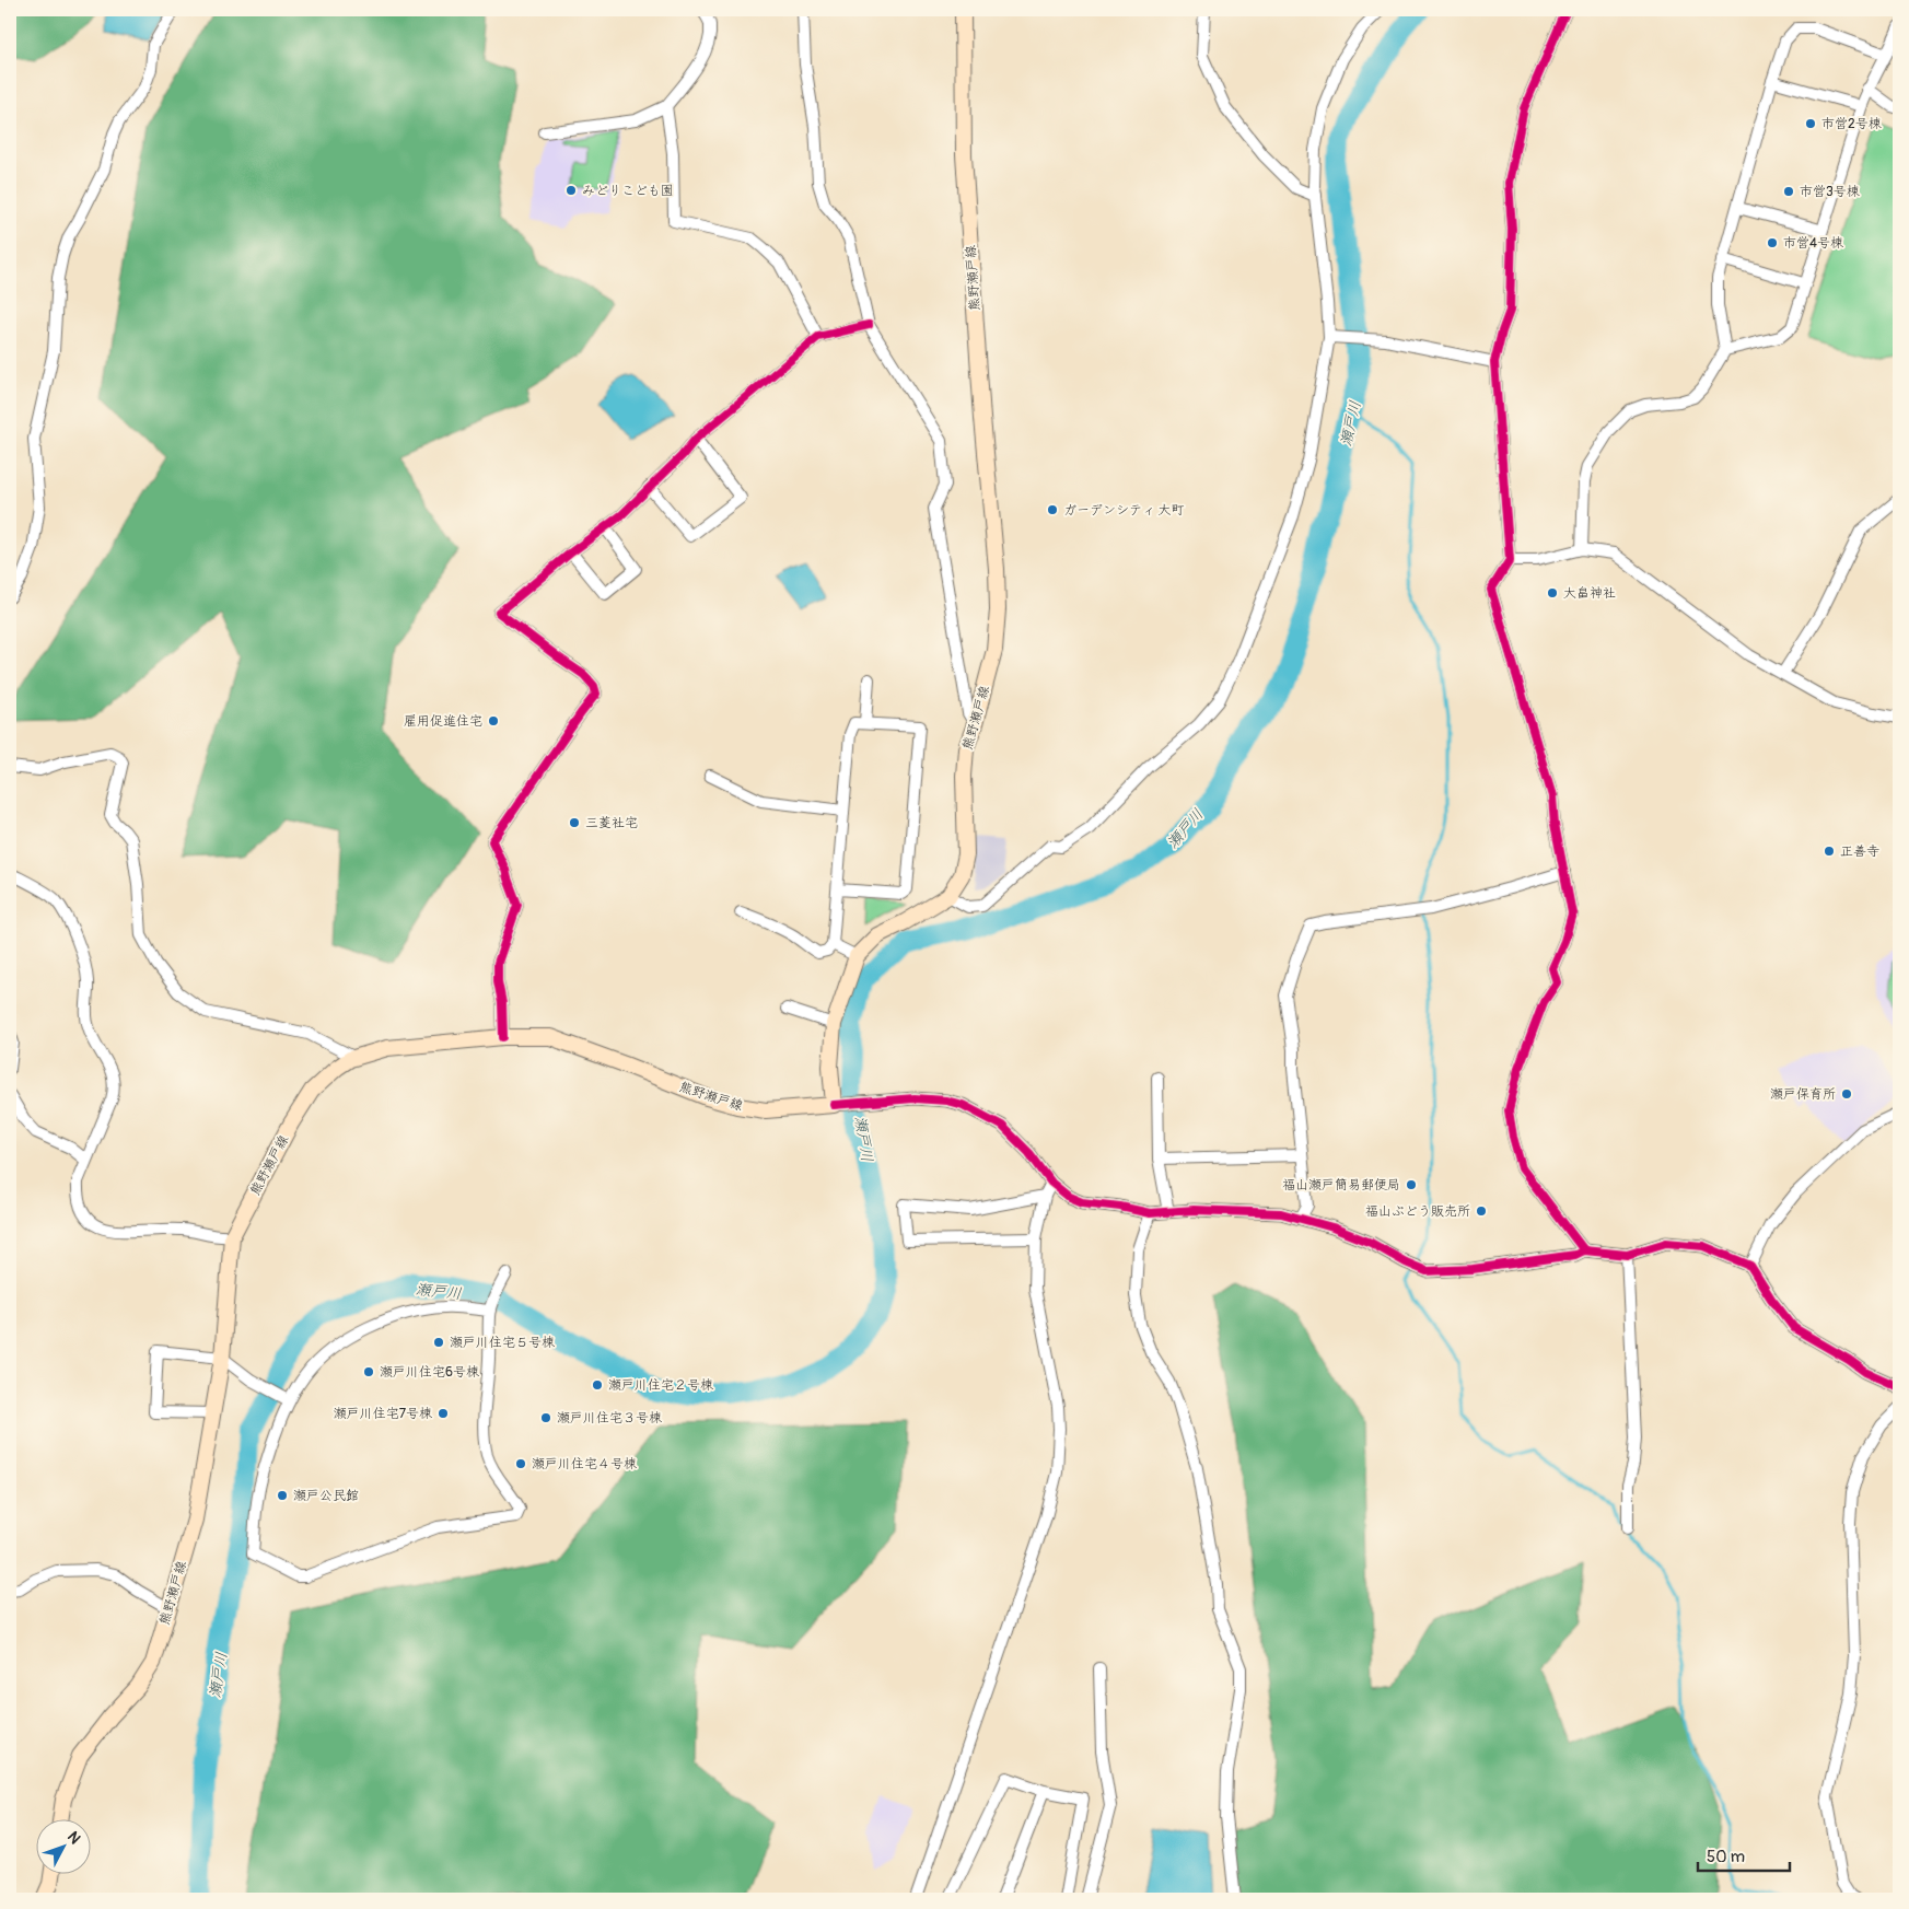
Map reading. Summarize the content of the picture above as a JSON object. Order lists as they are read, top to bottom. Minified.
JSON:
{"streets":{"main road":["熊野瀬戸線"]},"water":["瀬戸川"],"places":["市営2号棟","みどりこども園","市営3号棟","市営4号棟","ガーデンシティ 大町","大畠神社","雇用促進住宅","三菱社宅","正善寺","瀬戸保育所","福山瀬戸簡易郵便局","福山ぶどう販売所","瀬戸川住宅５号棟","瀬戸川住宅6号棟","瀬戸川住宅２号棟","瀬戸川住宅7号棟","瀬戸川住宅３号棟","瀬戸川住宅４号棟","瀬戸公民館"],"scale_bar":"50 m","north":"top right"}
